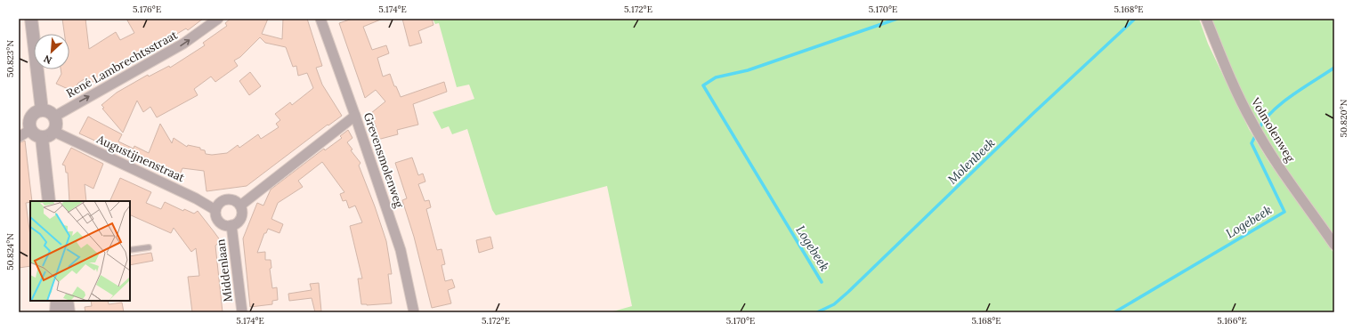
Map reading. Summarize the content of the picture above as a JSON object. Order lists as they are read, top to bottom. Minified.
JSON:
{"streets":{"street":["René Lambrechtsstraat","Volmolenweg","Augustijnenstraat","Grevensmolenweg","Middenlaan"]},"crossings":[["René Lambrechtsstraat","Augustijnenstraat"],["Augustijnenstraat","Middenlaan"]],"one_way":["René Lambrechtsstraat"],"water":["Molenbeek","Logebeek"],"north":"bottom left","coordinates":["5.176°E","5.174°E","5.172°E","5.170°E","5.168°E","50.823°N","50.820°N","50.824°N","5.166°E"]}
